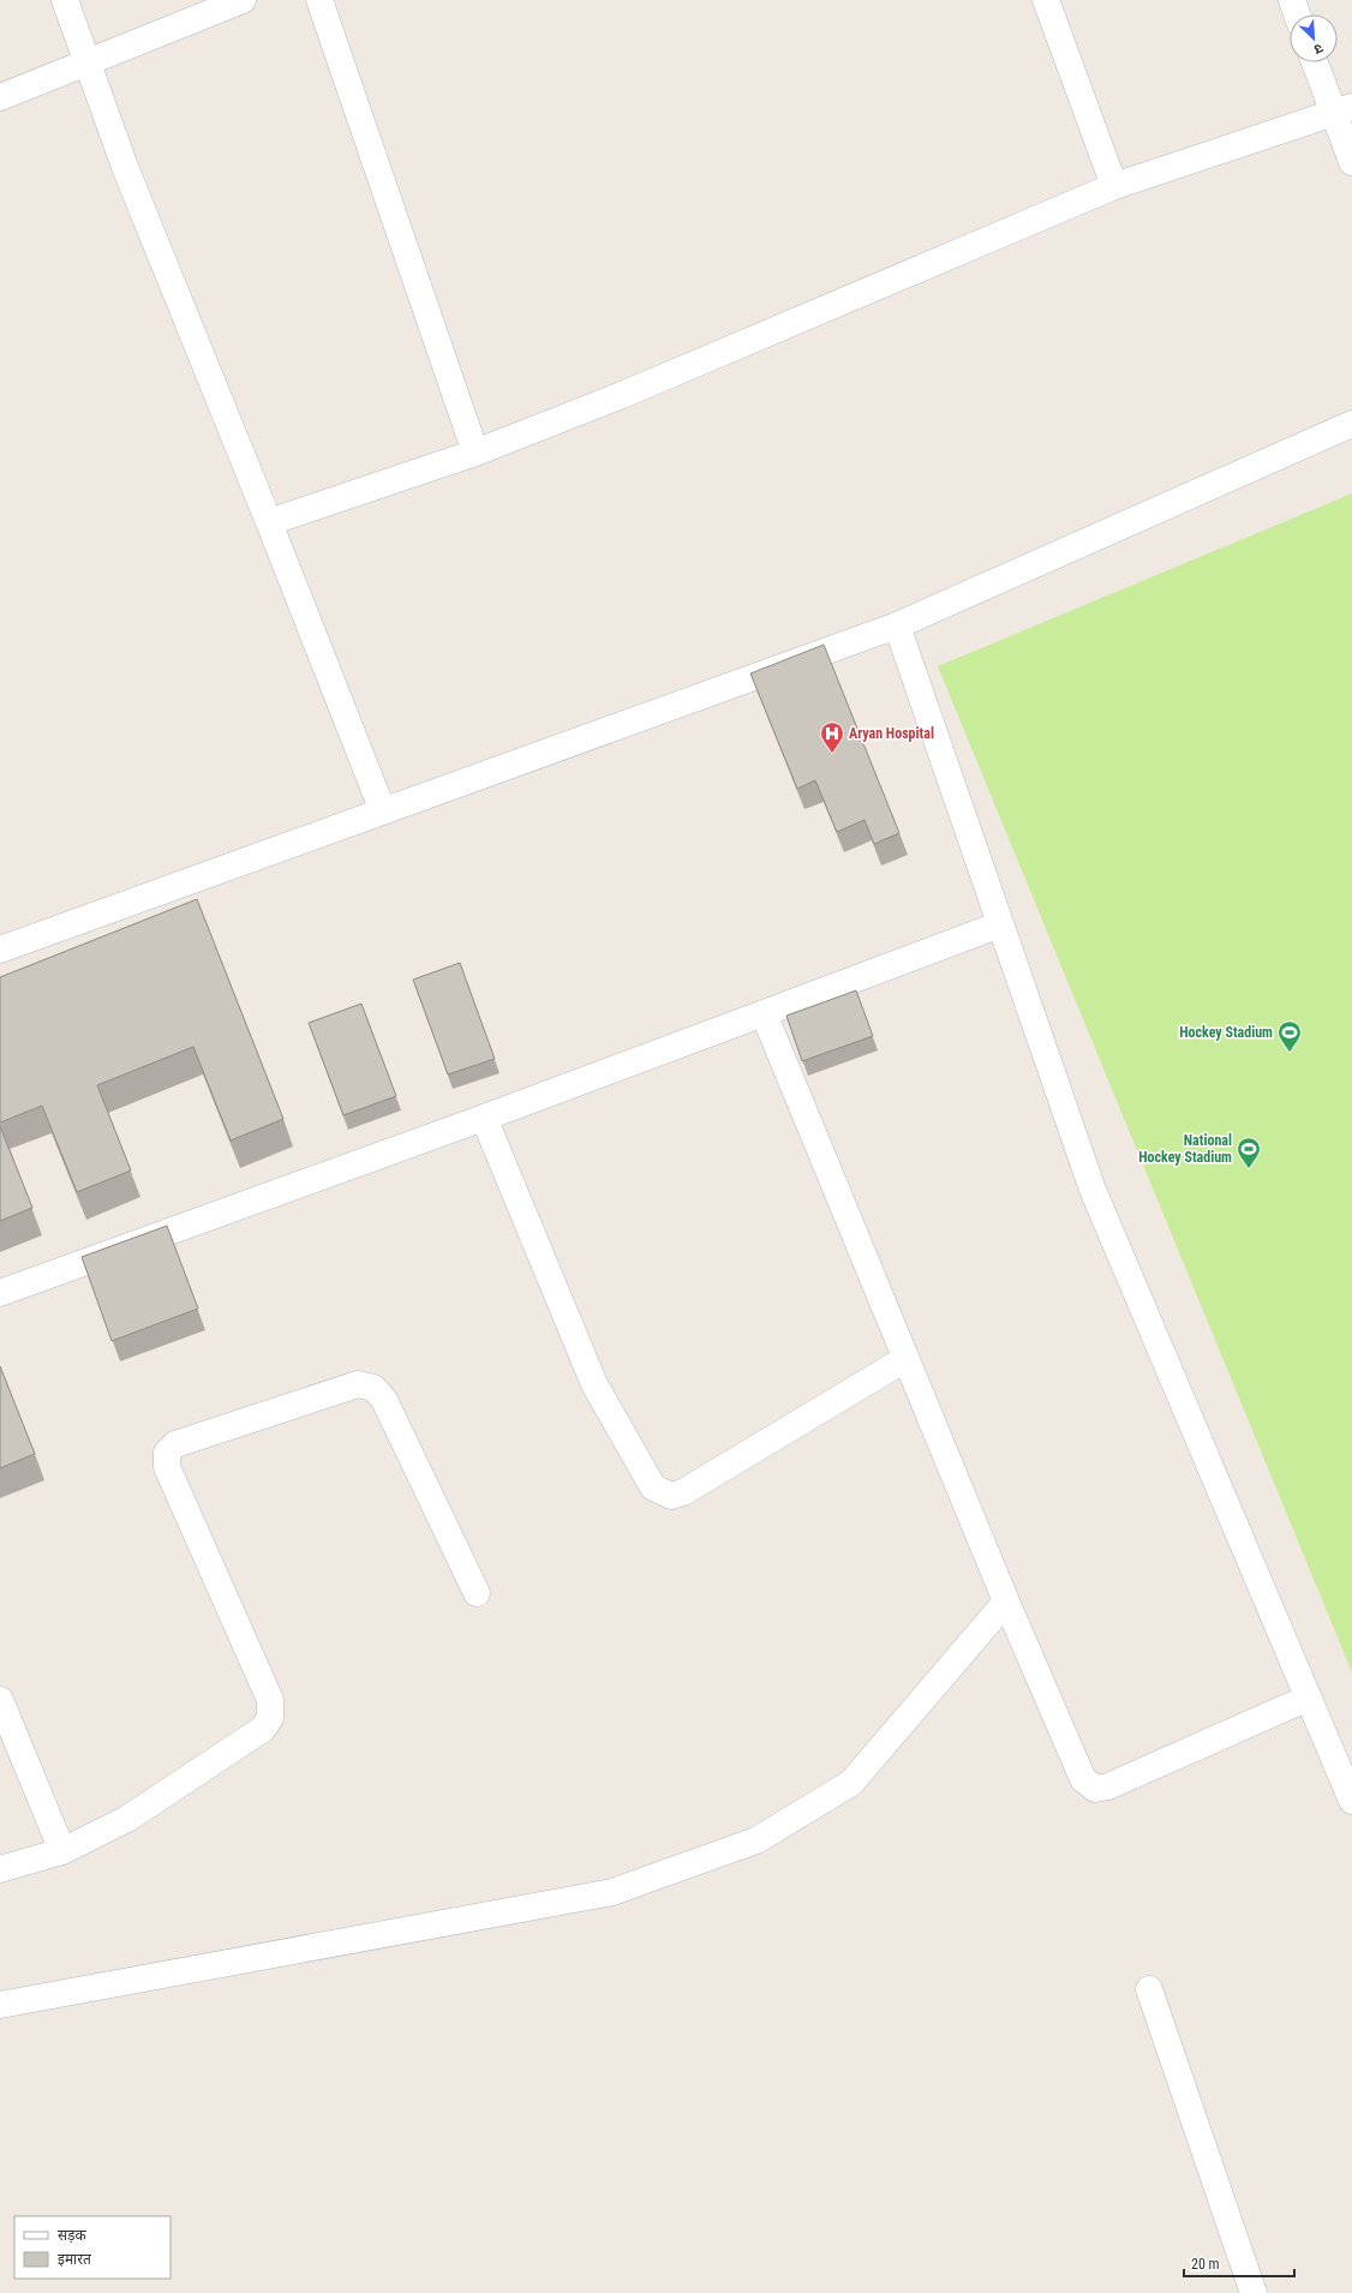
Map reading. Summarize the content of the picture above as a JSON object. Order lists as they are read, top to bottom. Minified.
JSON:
{"places":{"hospital":["Aryan Hospital"],"sports":["Hockey Stadium","National Hockey Stadium"]},"legend":["सड़क","इमारत"],"scale_bar":"20 m","north":"bottom right"}
